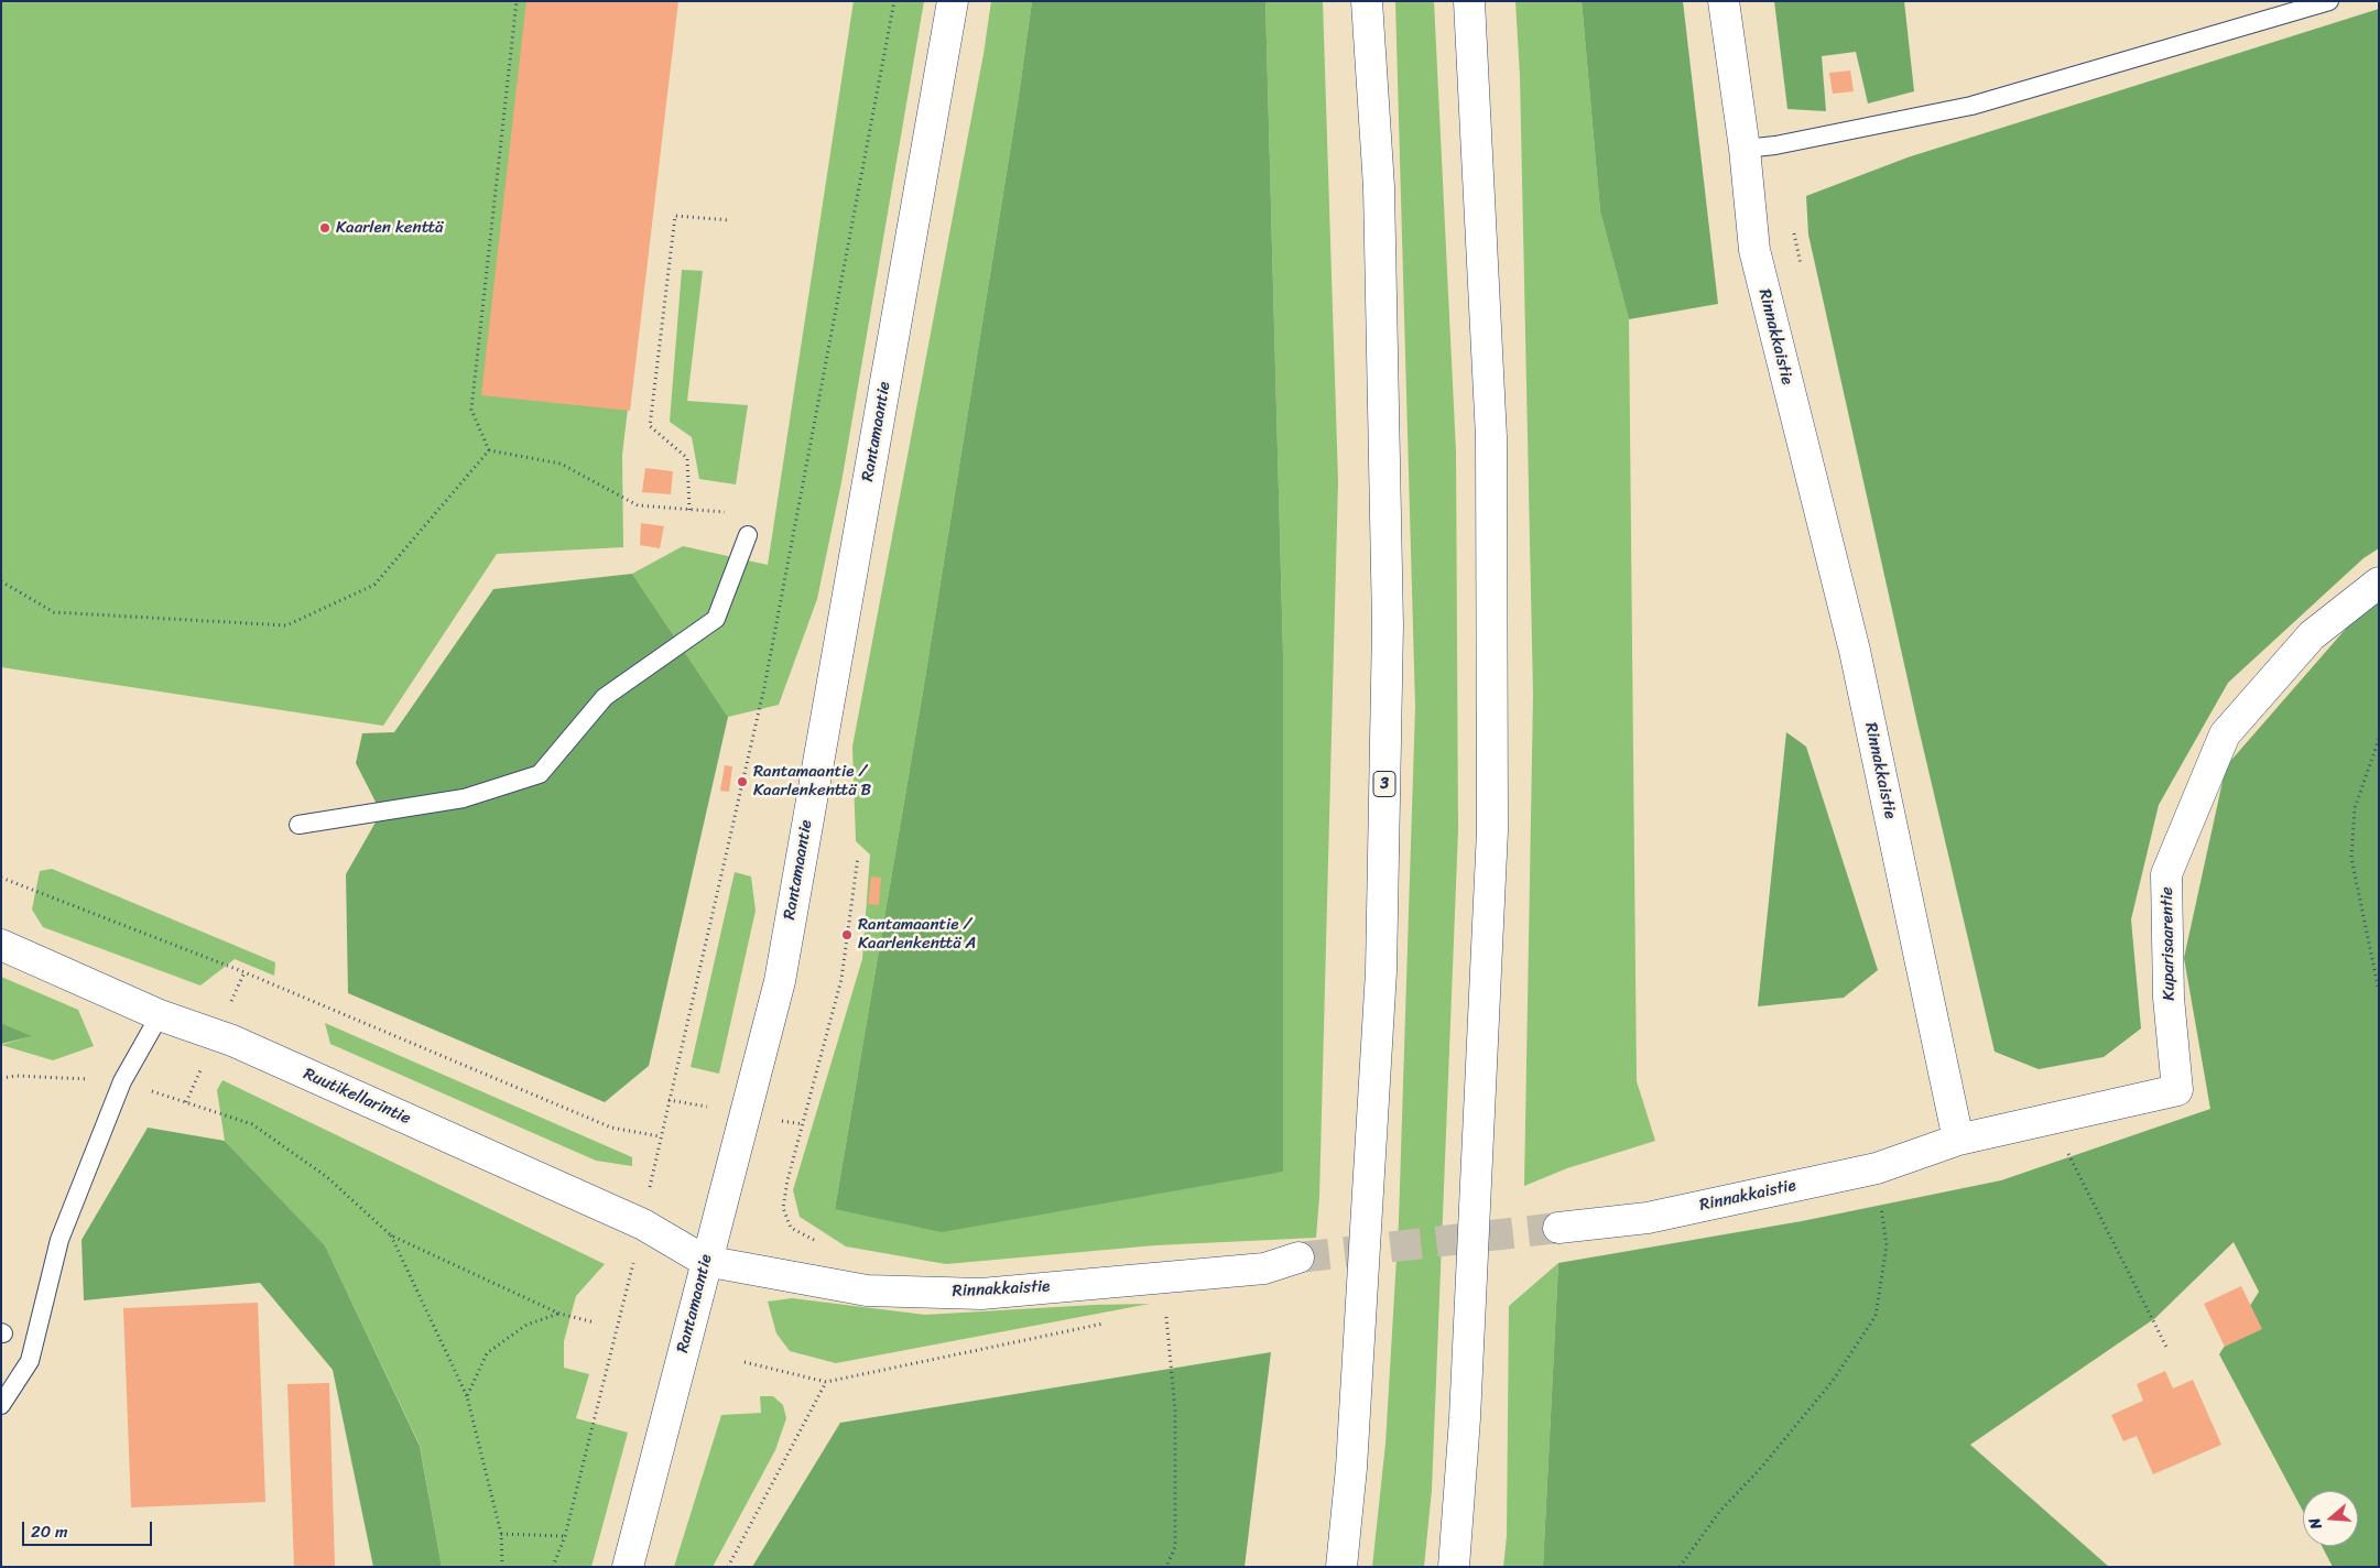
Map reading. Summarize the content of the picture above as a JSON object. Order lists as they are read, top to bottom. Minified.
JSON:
{"streets":{"main road":["Rinnakkaistie","Rantamaantie","3","Kuparisaarentie","Ruutikellarintie"]},"crossings":[["Rinnakkaistie","Rantamaantie"],["Rinnakkaistie","Kuparisaarentie"],["Rinnakkaistie","Ruutikellarintie"],["Rantamaantie","Ruutikellarintie"]],"places":["Kaarlen kenttä","Rantamaantie / Kaarlenkenttä B","Rantamaantie / Kaarlenkenttä A"],"scale_bar":"20 m","north":"left"}
